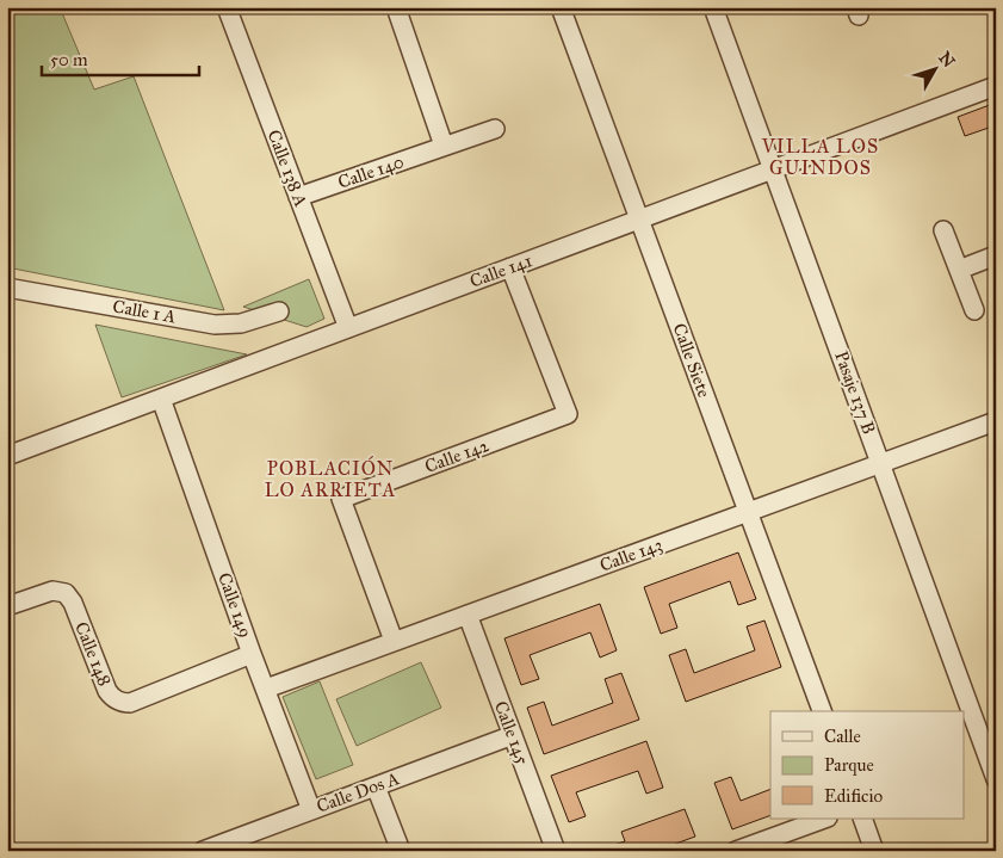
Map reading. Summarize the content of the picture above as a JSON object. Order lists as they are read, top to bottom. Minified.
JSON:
{"streets":{"street":["Calle 138 A","Calle 140","Calle 141","Calle 1 A","Calle Siete","Pasaje 137 B","Calle 142","Calle 143","Calle 149","Calle 148","Calle 145","Calle Dos A"]},"crossings":[["Calle 138 A","Calle 140"],["Calle 138 A","Calle 141"],["Calle 141","Calle Siete"],["Calle 141","Pasaje 137 B"],["Calle 141","Calle 142"],["Calle 141","Calle 149"],["Calle Siete","Calle 143"],["Pasaje 137 B","Calle 143"],["Calle 142","Calle 143"],["Calle 143","Calle 149"],["Calle 143","Calle 145"],["Calle 149","Calle 148"],["Calle 149","Calle Dos A"],["Calle 145","Calle Dos A"]],"districts":["VILLA LOS GUINDOS","POBLACIÓN LO ARRIETA"],"legend":["Calle","Parque","Edificio"],"scale_bar":"50 m","north":"top right"}
